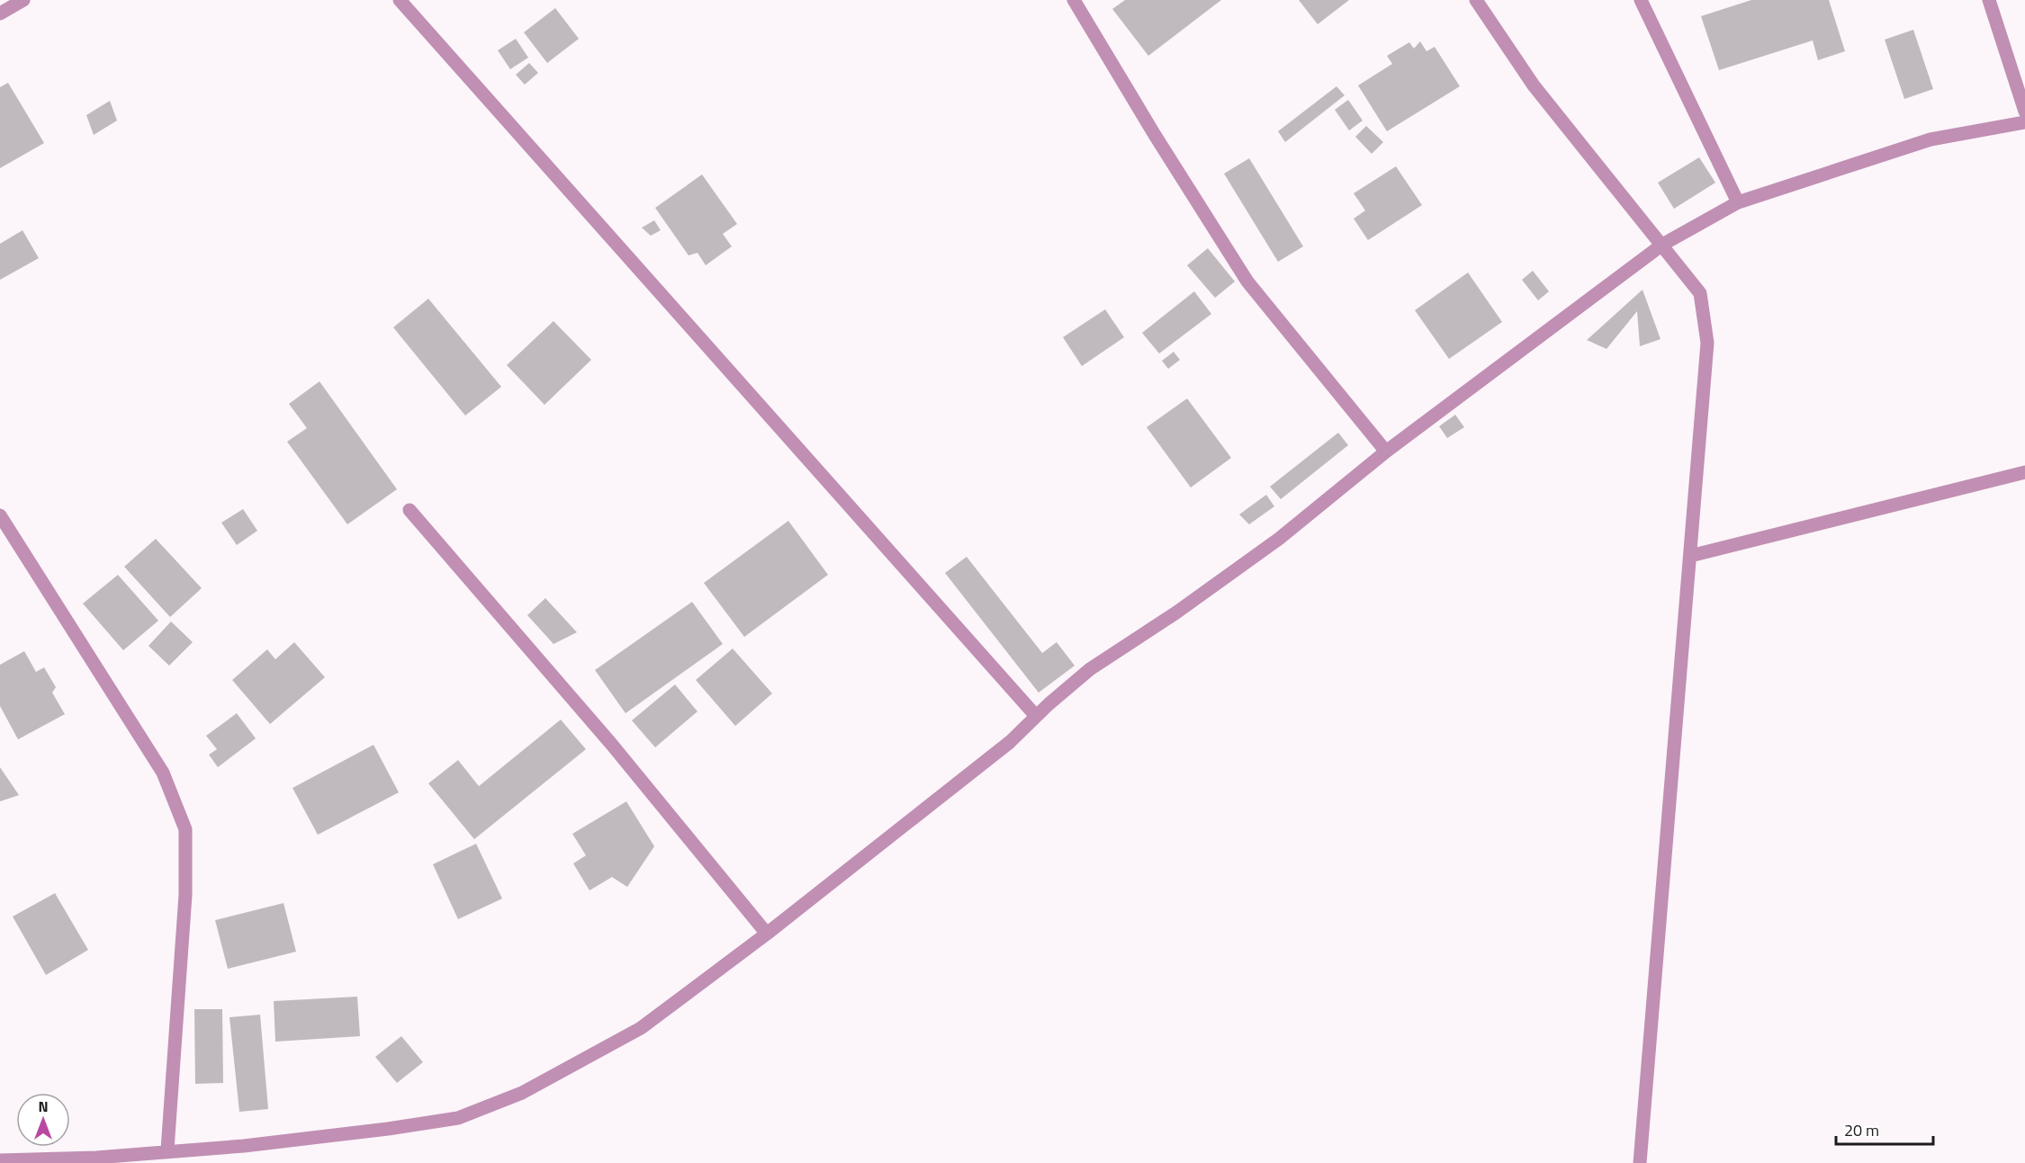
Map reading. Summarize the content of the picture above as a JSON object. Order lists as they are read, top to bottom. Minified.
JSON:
{"scale_bar":"20 m","north":"top"}
